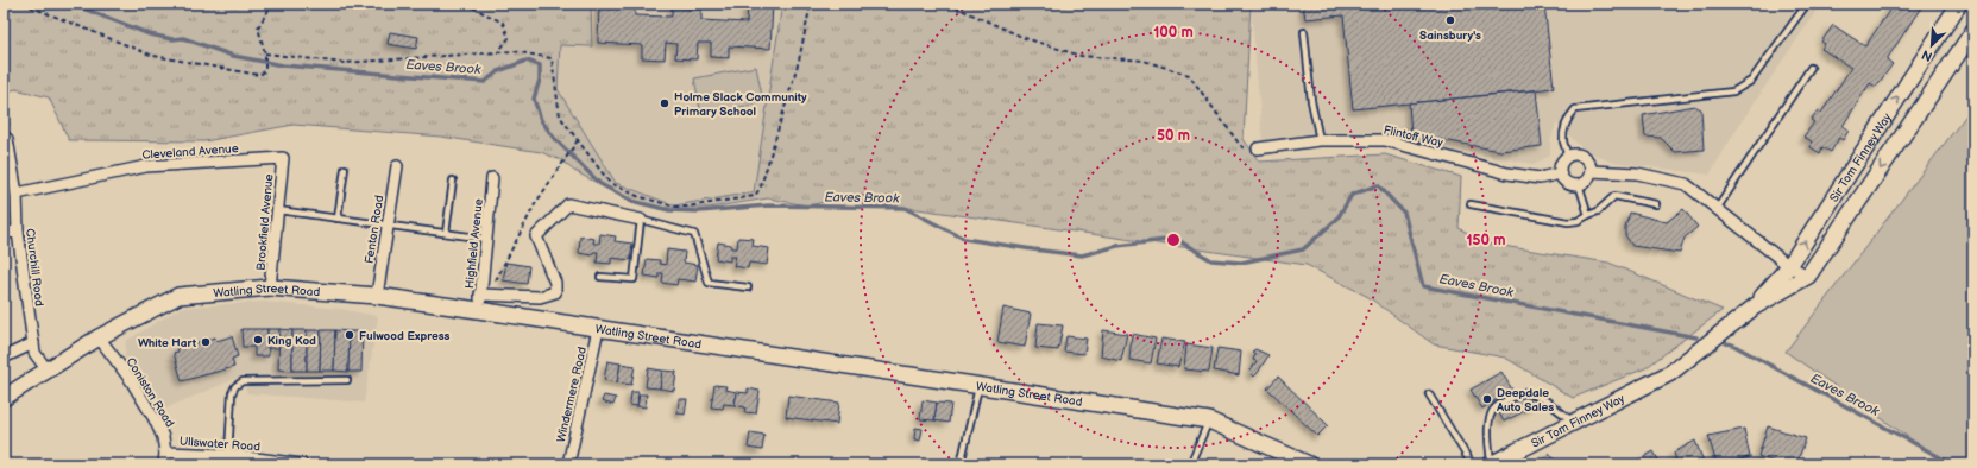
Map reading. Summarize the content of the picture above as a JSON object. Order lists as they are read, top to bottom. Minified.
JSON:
{"streets":{"main road":["Sir Tom Finney Way","Watling Street Road"],"street":["Flintoff Way","Cleveland Avenue","Brookfield Avenue","Fenton Road","Highfield Avenue","Churchill Road","Coniston Road","Windermere Road","Ullswater Road"]},"crossings":[["Cleveland Avenue","Brookfield Avenue"],["Cleveland Avenue","Churchill Road"],["Brookfield Avenue","Watling Street Road"],["Fenton Road","Watling Street Road"],["Highfield Avenue","Watling Street Road"],["Churchill Road","Watling Street Road"],["Watling Street Road","Coniston Road"],["Watling Street Road","Windermere Road"],["Coniston Road","Ullswater Road"]],"water":["Eaves Brook"],"places":["Sainsbury's","Holme Slack Community Primary School","Fulwood Express","King Kod","White Hart","Deepdale Auto Sales"],"north":"bottom left","rings":["100 m","50 m","150 m"]}
